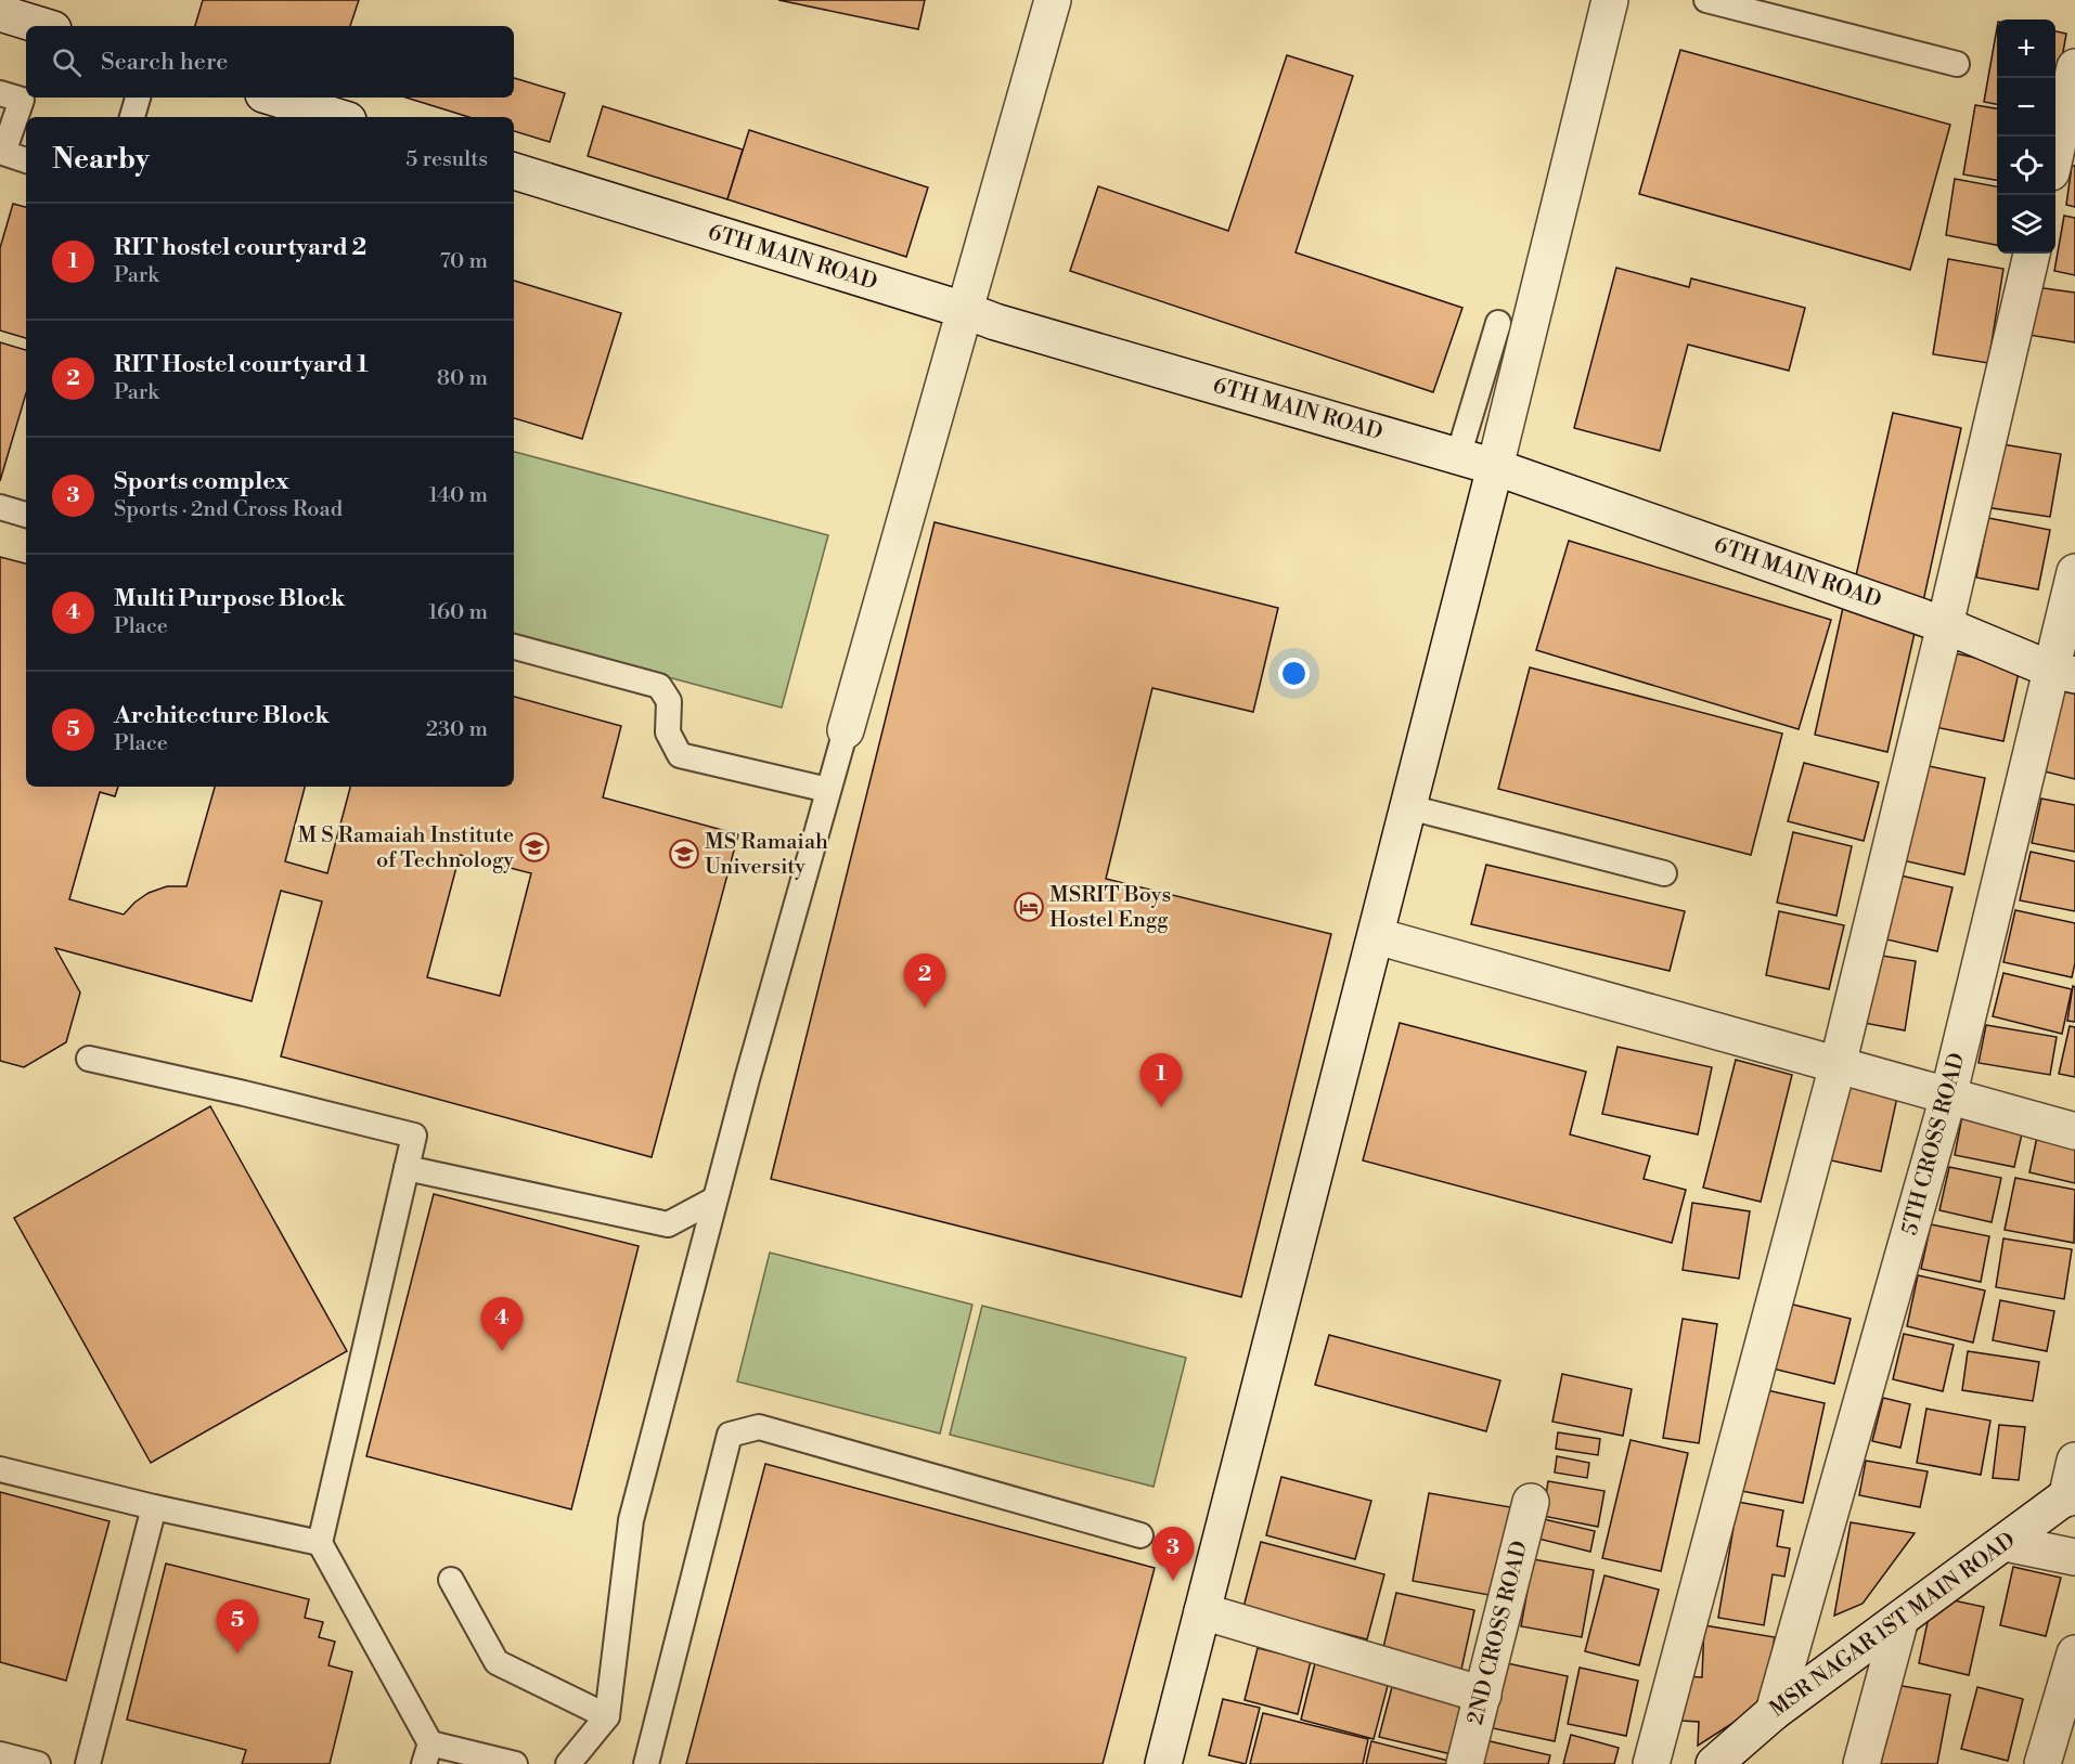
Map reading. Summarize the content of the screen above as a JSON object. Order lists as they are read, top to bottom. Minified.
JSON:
{"streets":{"street":["6TH MAIN ROAD","5TH CROSS ROAD","MSR NAGAR 1ST MAIN ROAD","2ND CROSS ROAD"]},"crossings":[["6TH MAIN ROAD","5TH CROSS ROAD"],["5TH CROSS ROAD","MSR NAGAR 1ST MAIN ROAD"]],"places":{"school or university":["M S Ramaiah Institute of Technology","MS Ramaiah University"],"hotel":["MSRIT Boys Hostel Engg"]},"page":{"map_buttons":["+","−"],"search":"Search here","heading":["Nearby","5 results"],"list":[{"mark":"1","name":"RIT hostel courtyard 2","note":"Park","value":"70 m"},{"mark":"2","name":"RIT Hostel courtyard 1","note":"Park","value":"80 m"},{"mark":"3","name":"Sports complex","note":"Sports · 2nd Cross Road","value":"140 m"},{"mark":"4","name":"Multi Purpose Block","note":"Place","value":"160 m"},{"mark":"5","name":"Architecture Block","note":"Place","value":"230 m"}],"pins":["2","1","4","3","5"]}}
